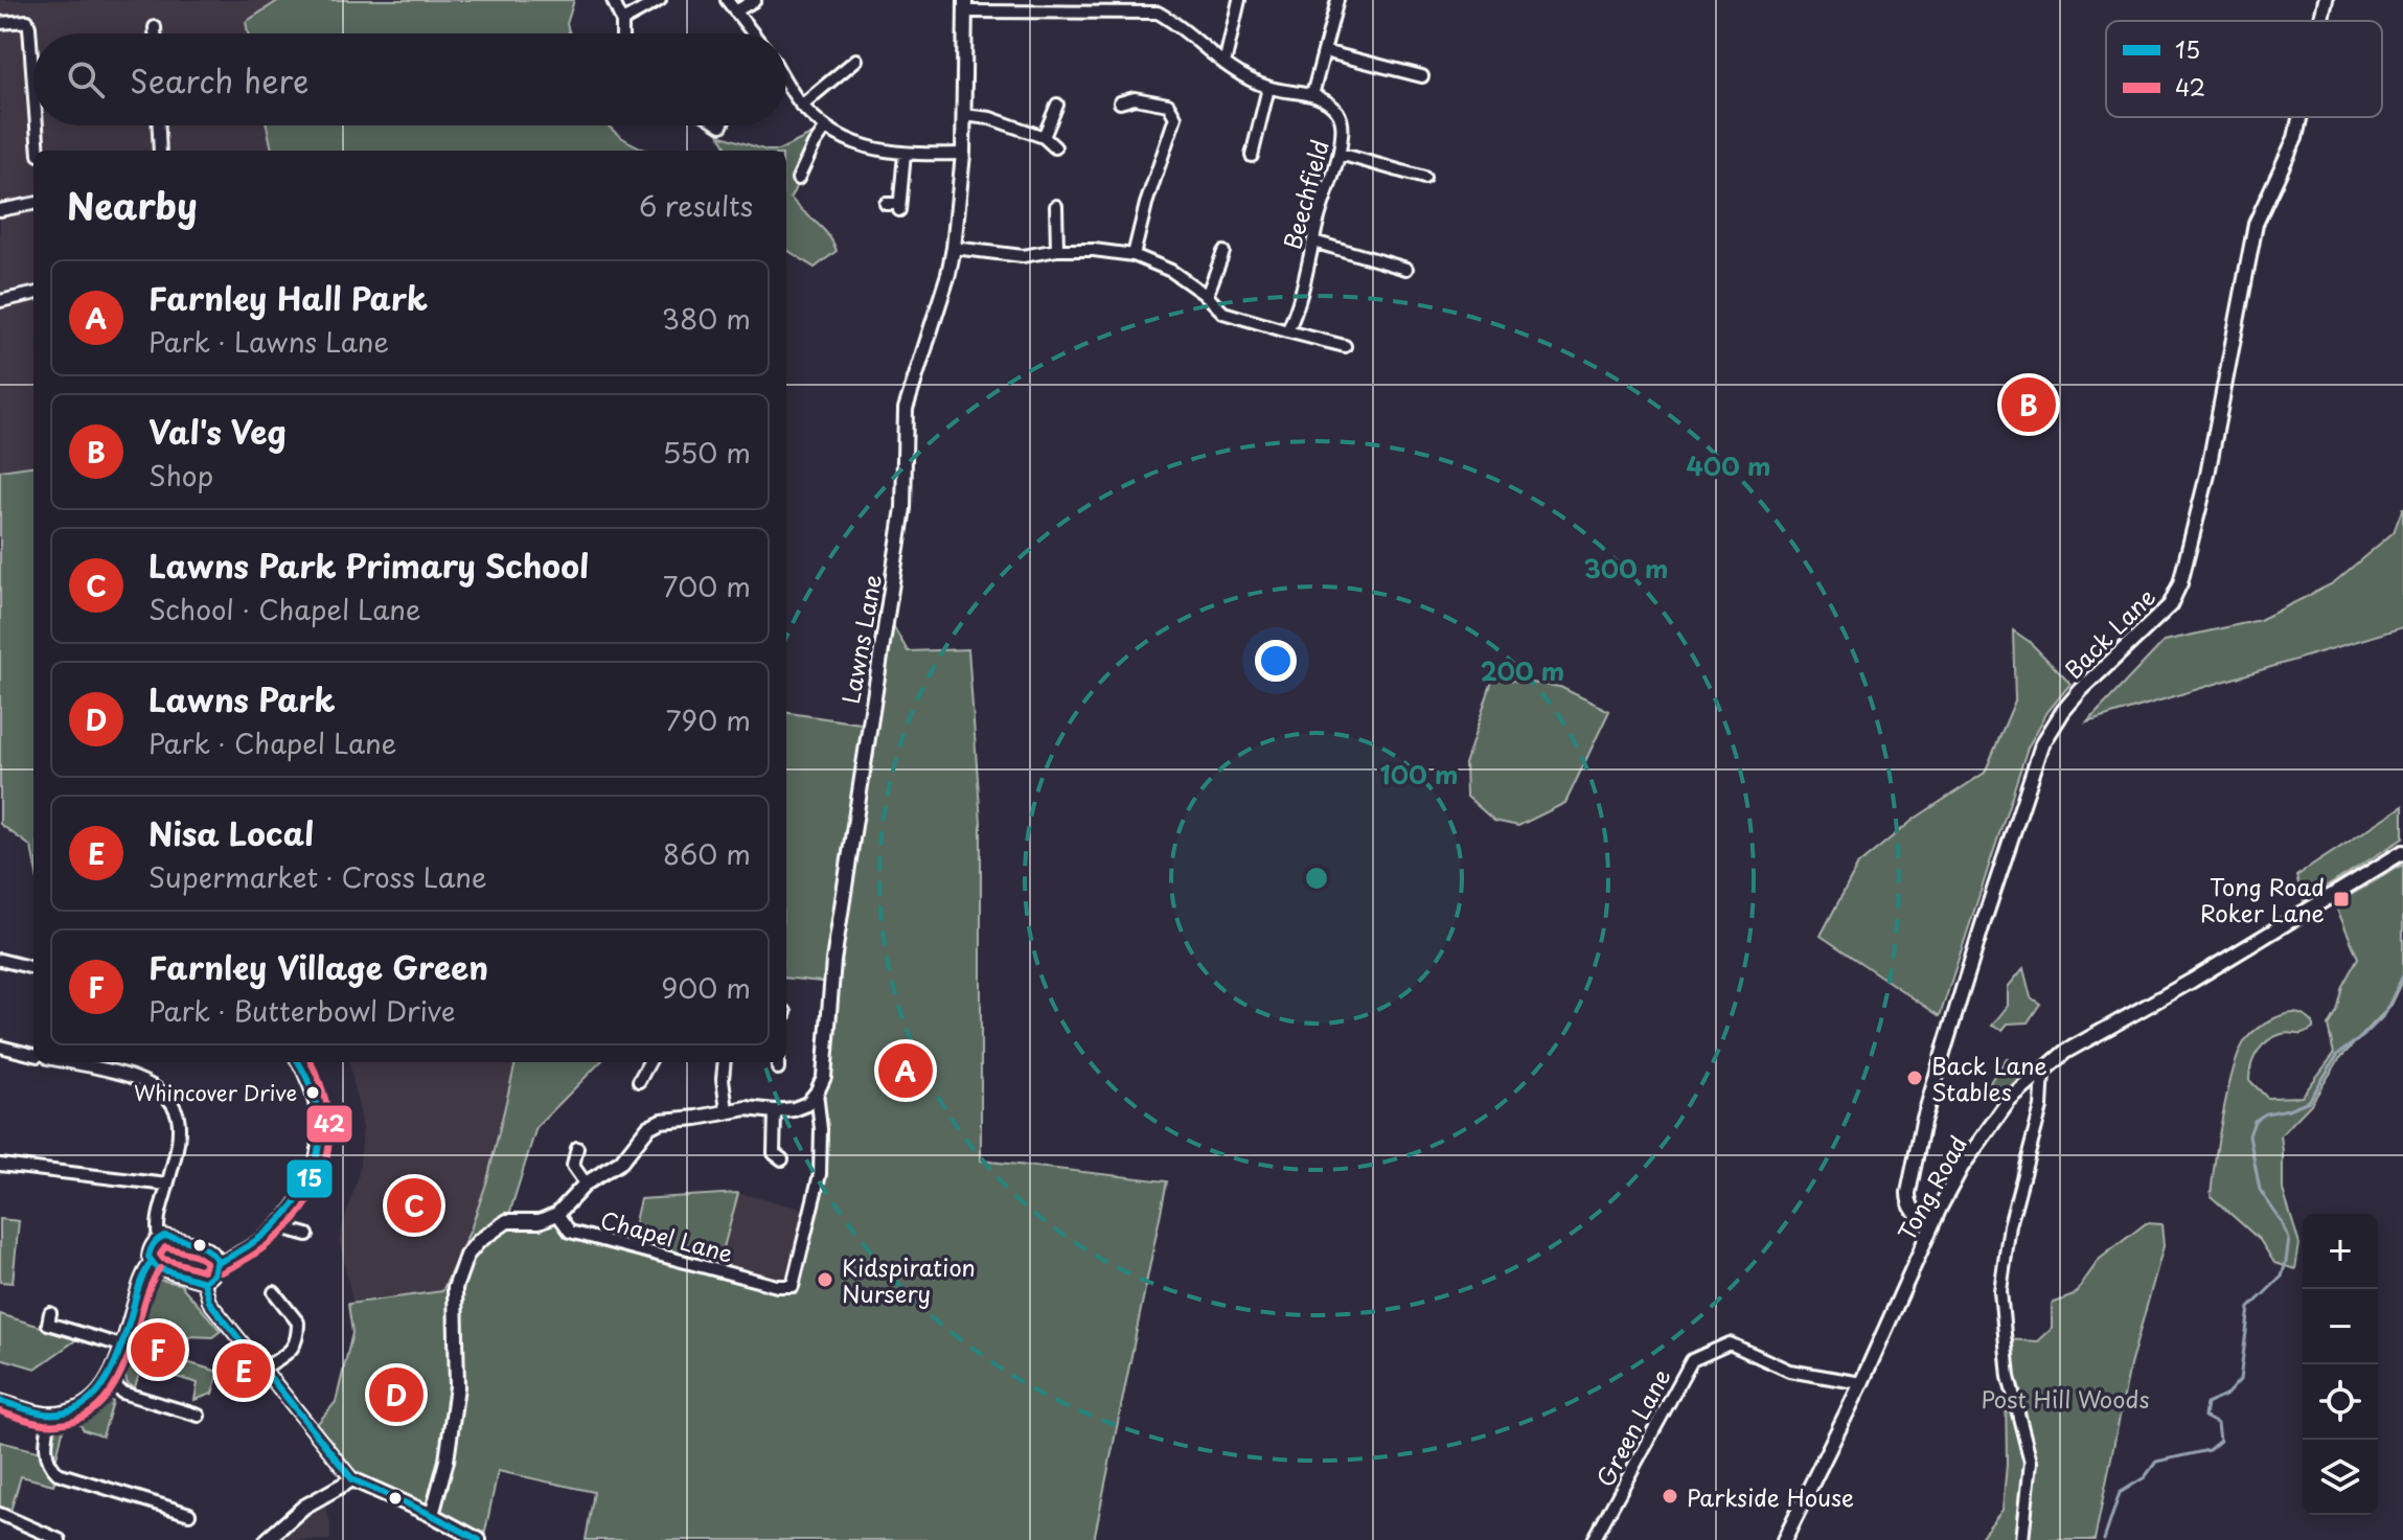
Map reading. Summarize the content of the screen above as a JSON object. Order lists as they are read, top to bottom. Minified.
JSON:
{"streets":{"street":["Beechfield","Back Lane","Lawns Lane","Tong Road","Chapel Lane","Green Lane"]},"crossings":[["Back Lane","Tong Road"],["Lawns Lane","Chapel Lane"],["Tong Road","Green Lane"]],"parks":["Post Hill Woods"],"places":{"transit":["Tong Road Roker Lane"],"other":["Back Lane Stables","Whincover Drive","Kidspiration Nursery","Parkside House"]},"lines":["transit line 15","transit line 42"],"legend":["15","42"],"page":{"search":"Search here","heading":["Nearby","6 results"],"list":[{"mark":"A","name":"Farnley Hall Park","note":"Park · Lawns Lane","value":"380 m"},{"mark":"B","name":"Val's Veg","note":"Shop","value":"550 m"},{"mark":"C","name":"Lawns Park Primary School","note":"School · Chapel Lane","value":"700 m"},{"mark":"D","name":"Lawns Park","note":"Park · Chapel Lane","value":"790 m"},{"mark":"E","name":"Nisa Local","note":"Supermarket · Cross Lane","value":"860 m"},{"mark":"F","name":"Farnley Village Green","note":"Park · Butterbowl Drive","value":"900 m"}],"pins":["B","A","C","F","E","D"],"map_buttons":["+","−"]},"rings":["400 m","300 m","200 m","100 m"]}
